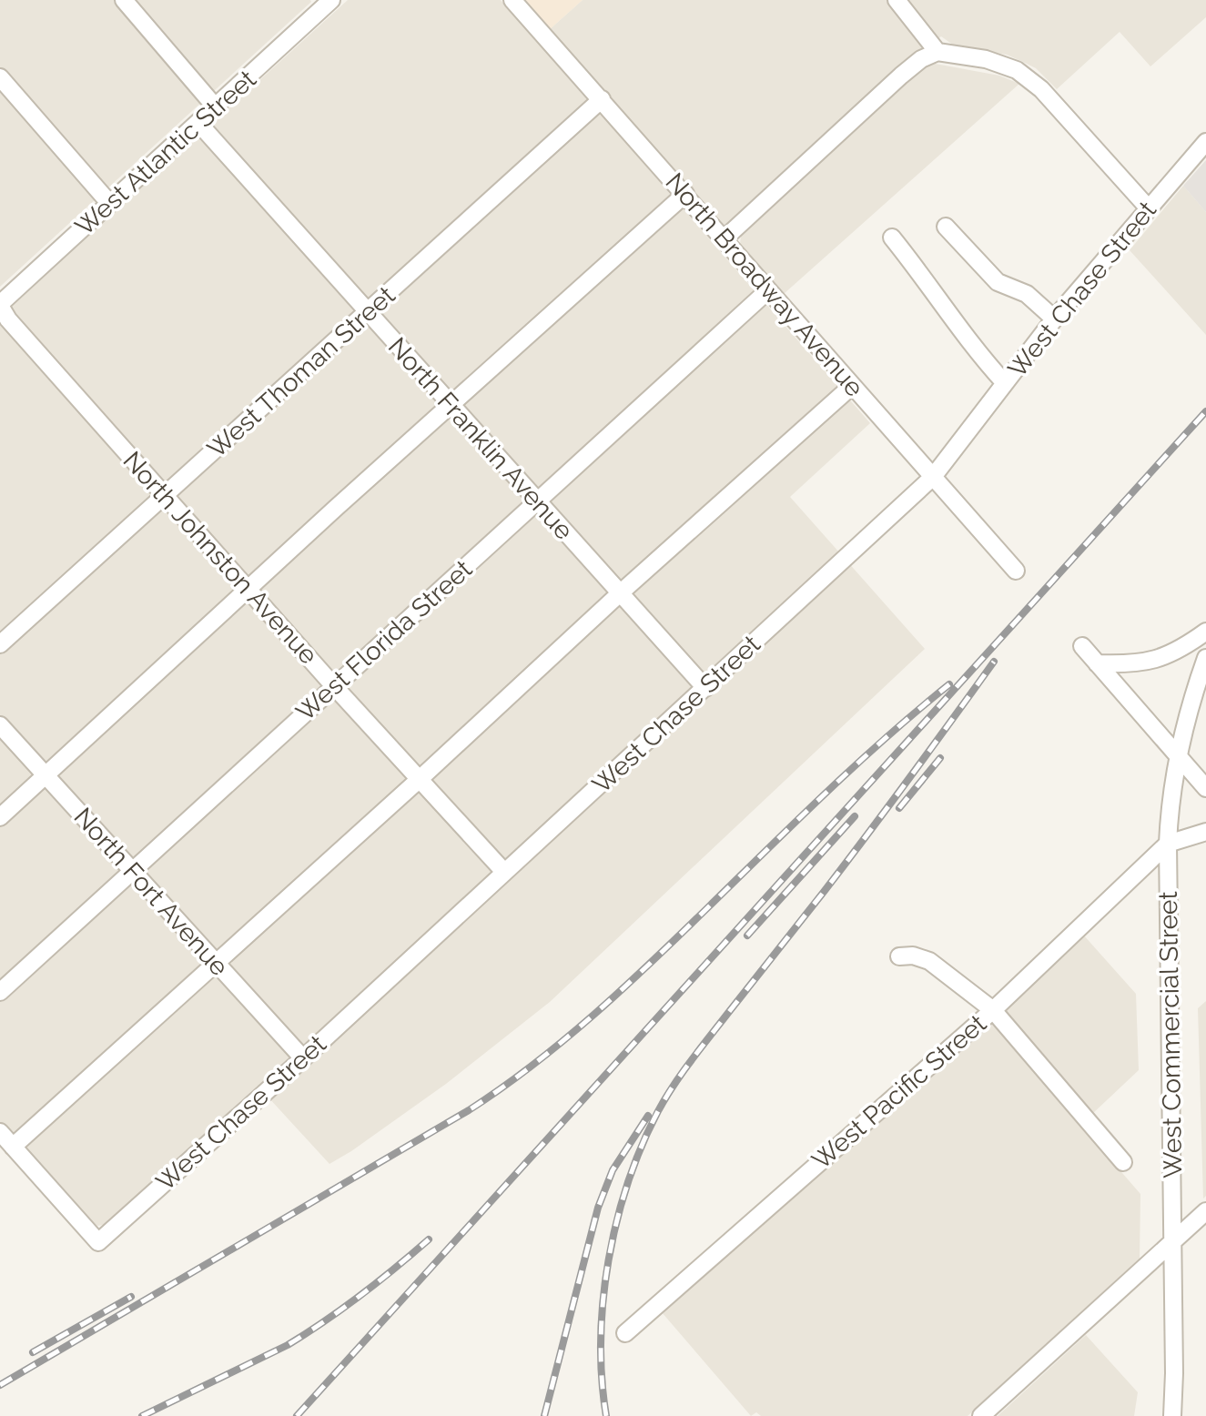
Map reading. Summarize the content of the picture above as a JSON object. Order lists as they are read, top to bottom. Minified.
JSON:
{"streets":{"street":["West Atlantic Street","North Broadway Avenue","West Chase Street","West Thoman Street","North Franklin Avenue","North Johnston Avenue","West Florida Street","North Fort Avenue","West Commercial Street","West Pacific Street"]},"crossings":[["West Atlantic Street","North Franklin Avenue"],["West Atlantic Street","North Johnston Avenue"],["North Broadway Avenue","West Chase Street"],["North Broadway Avenue","West Thoman Street"],["North Broadway Avenue","West Florida Street"],["West Chase Street","North Franklin Avenue"],["West Chase Street","North Johnston Avenue"],["West Chase Street","North Fort Avenue"],["West Thoman Street","North Franklin Avenue"],["West Thoman Street","North Johnston Avenue"],["North Franklin Avenue","West Florida Street"],["North Johnston Avenue","West Florida Street"],["West Florida Street","North Fort Avenue"],["West Commercial Street","West Pacific Street"]]}
